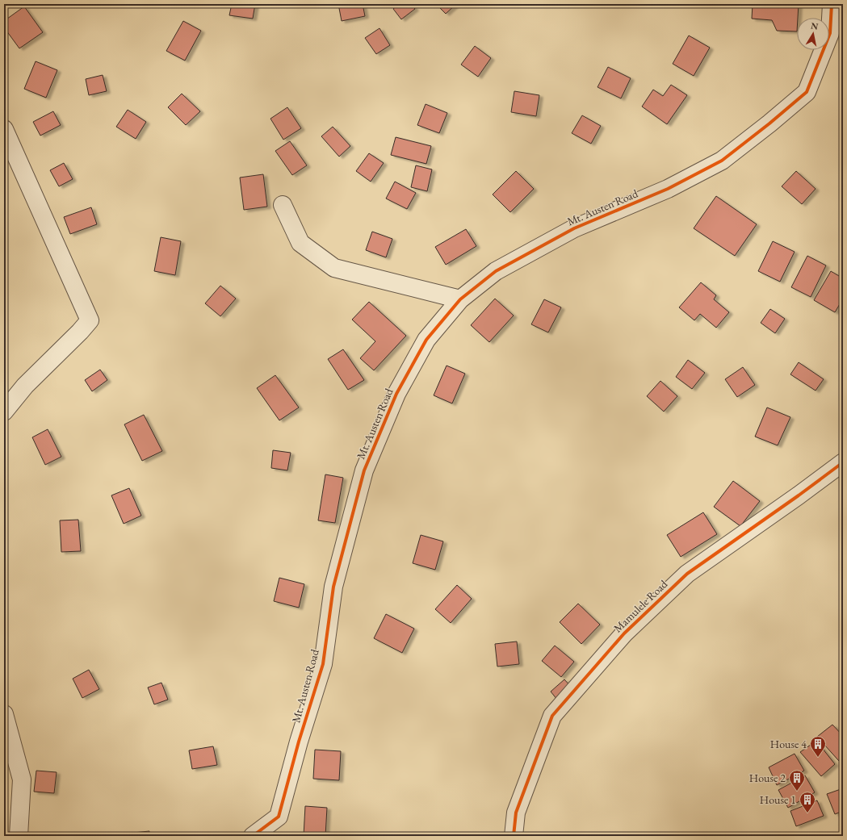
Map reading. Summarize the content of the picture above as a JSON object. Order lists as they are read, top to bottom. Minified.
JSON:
{"streets":{"street":["Mt. Austen Road","Mamulele Road"]},"places":{"building":["House 4","House 2","House 1"]},"north":"top"}
